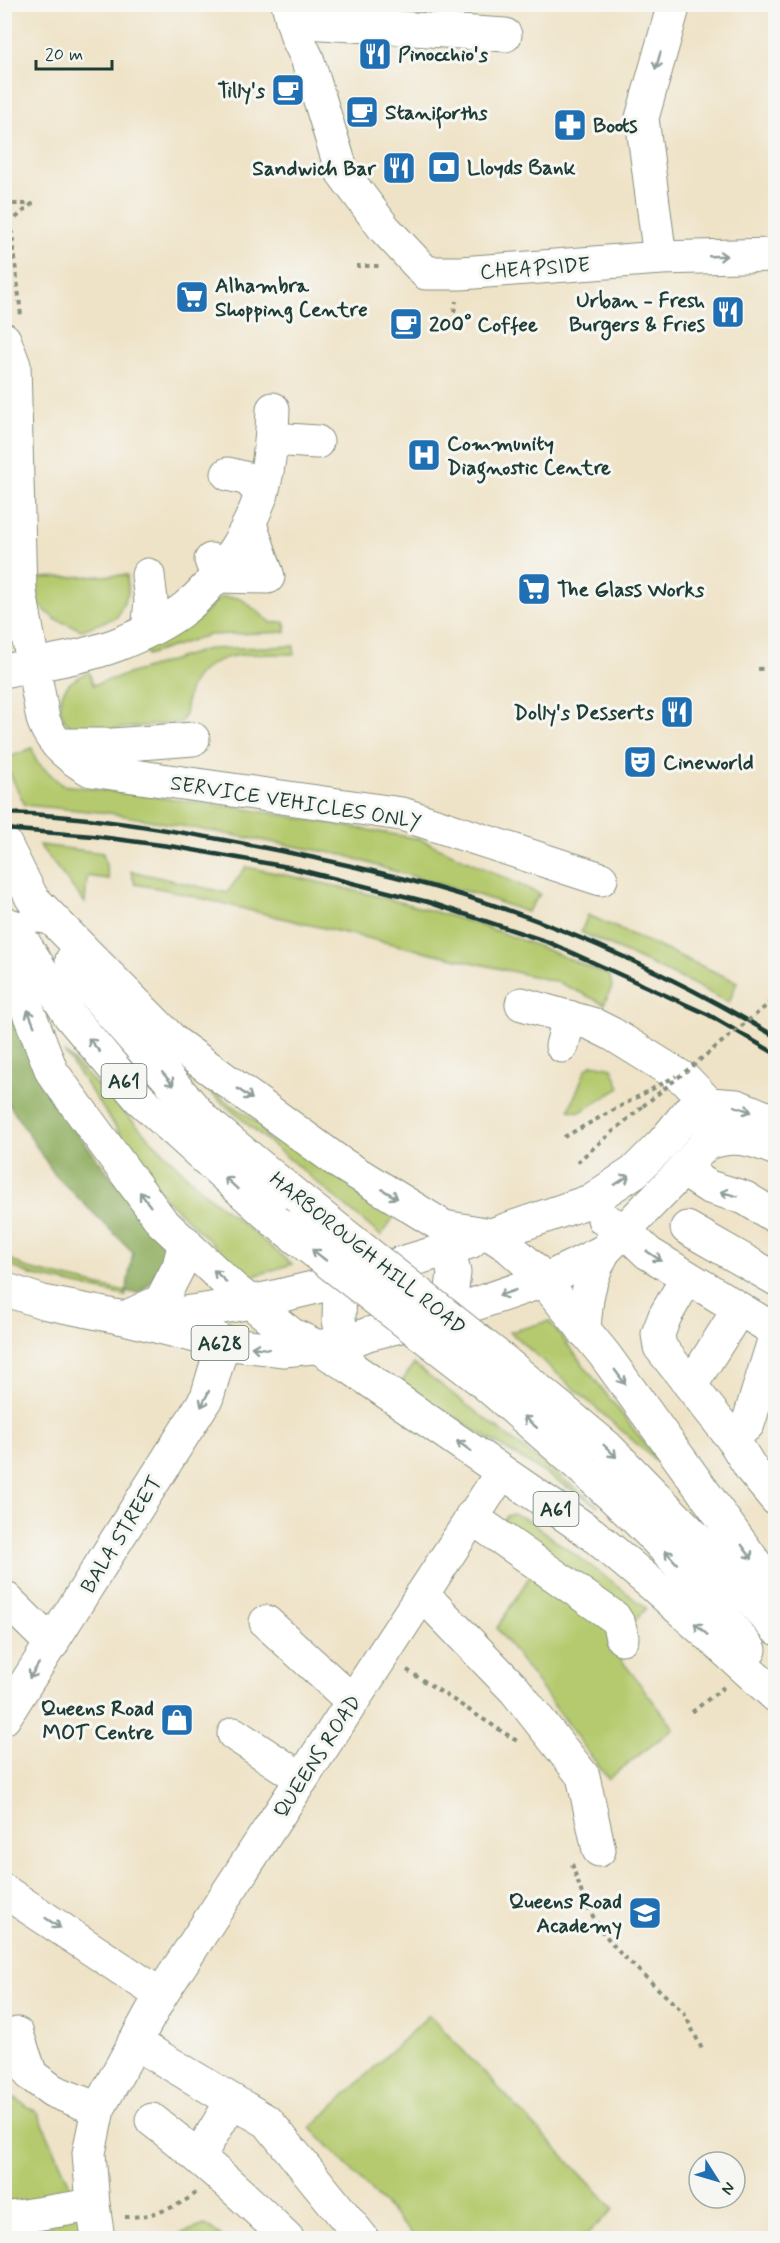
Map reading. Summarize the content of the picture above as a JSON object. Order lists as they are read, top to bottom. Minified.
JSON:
{"streets":{"main road":["CHEAPSIDE","SERVICE VEHICLES ONLY","A61","HARBOROUGH HILL ROAD","A628","BALA STREET","QUEENS ROAD"]},"crossings":[["A61","HARBOROUGH HILL ROAD"],["A61","A628"],["A61","QUEENS ROAD"],["A628","BALA STREET"]],"one_way":["BALA STREET"],"places":{"restaurant":["Pinocchio's","Sandwich Bar","Urban - Fresh Burgers & Fries","Dolly's Desserts"],"cafe":["Tilly's","Staniforths","200° Coffee"],"pharmacy":["Boots"],"bank":["Lloyds Bank"],"supermarket":["Alhambra Shopping Centre","The Glass Works"],"hospital":["Community Diagnostic Centre"],"theatre":["Cineworld"],"shop":["Queens Road MOT Centre"],"school or university":["Queens Road Academy"]},"scale_bar":"20 m","north":"bottom right"}
